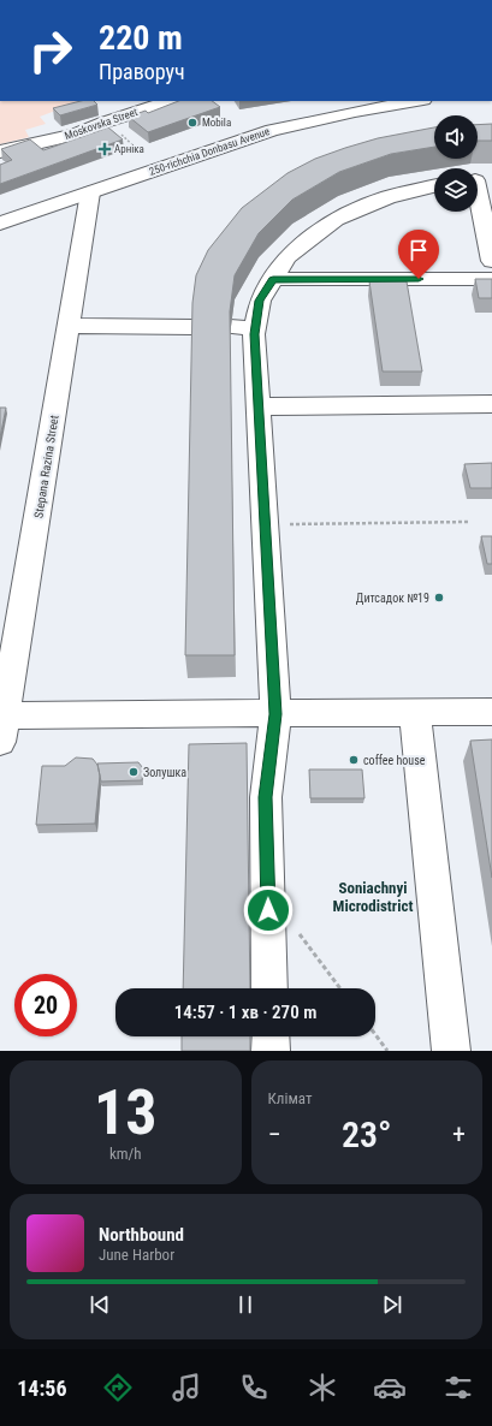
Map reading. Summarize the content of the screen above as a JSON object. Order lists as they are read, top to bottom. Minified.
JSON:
{"streets":{"street":["Moskovska Street","250-richchia Donbasu Avenue","Stepana Razina Street"]},"crossings":[["250-richchia Donbasu Avenue","Stepana Razina Street"]],"districts":["Soniachnyi Microdistrict"],"places":{"other":["Mobila","Дитсадок №19","coffee house","Золушка"],"health":["Арніка"]},"page":{"turn":["220 m","Праворуч"],"limit":"20","trip":"14:57 · 1 хв · 270 m","tile":[["13","km/h"],"Клімат"],"heat":["−","23°","+"],"song":["Northbound","June Harbor"],"tabs":"14:56"}}
